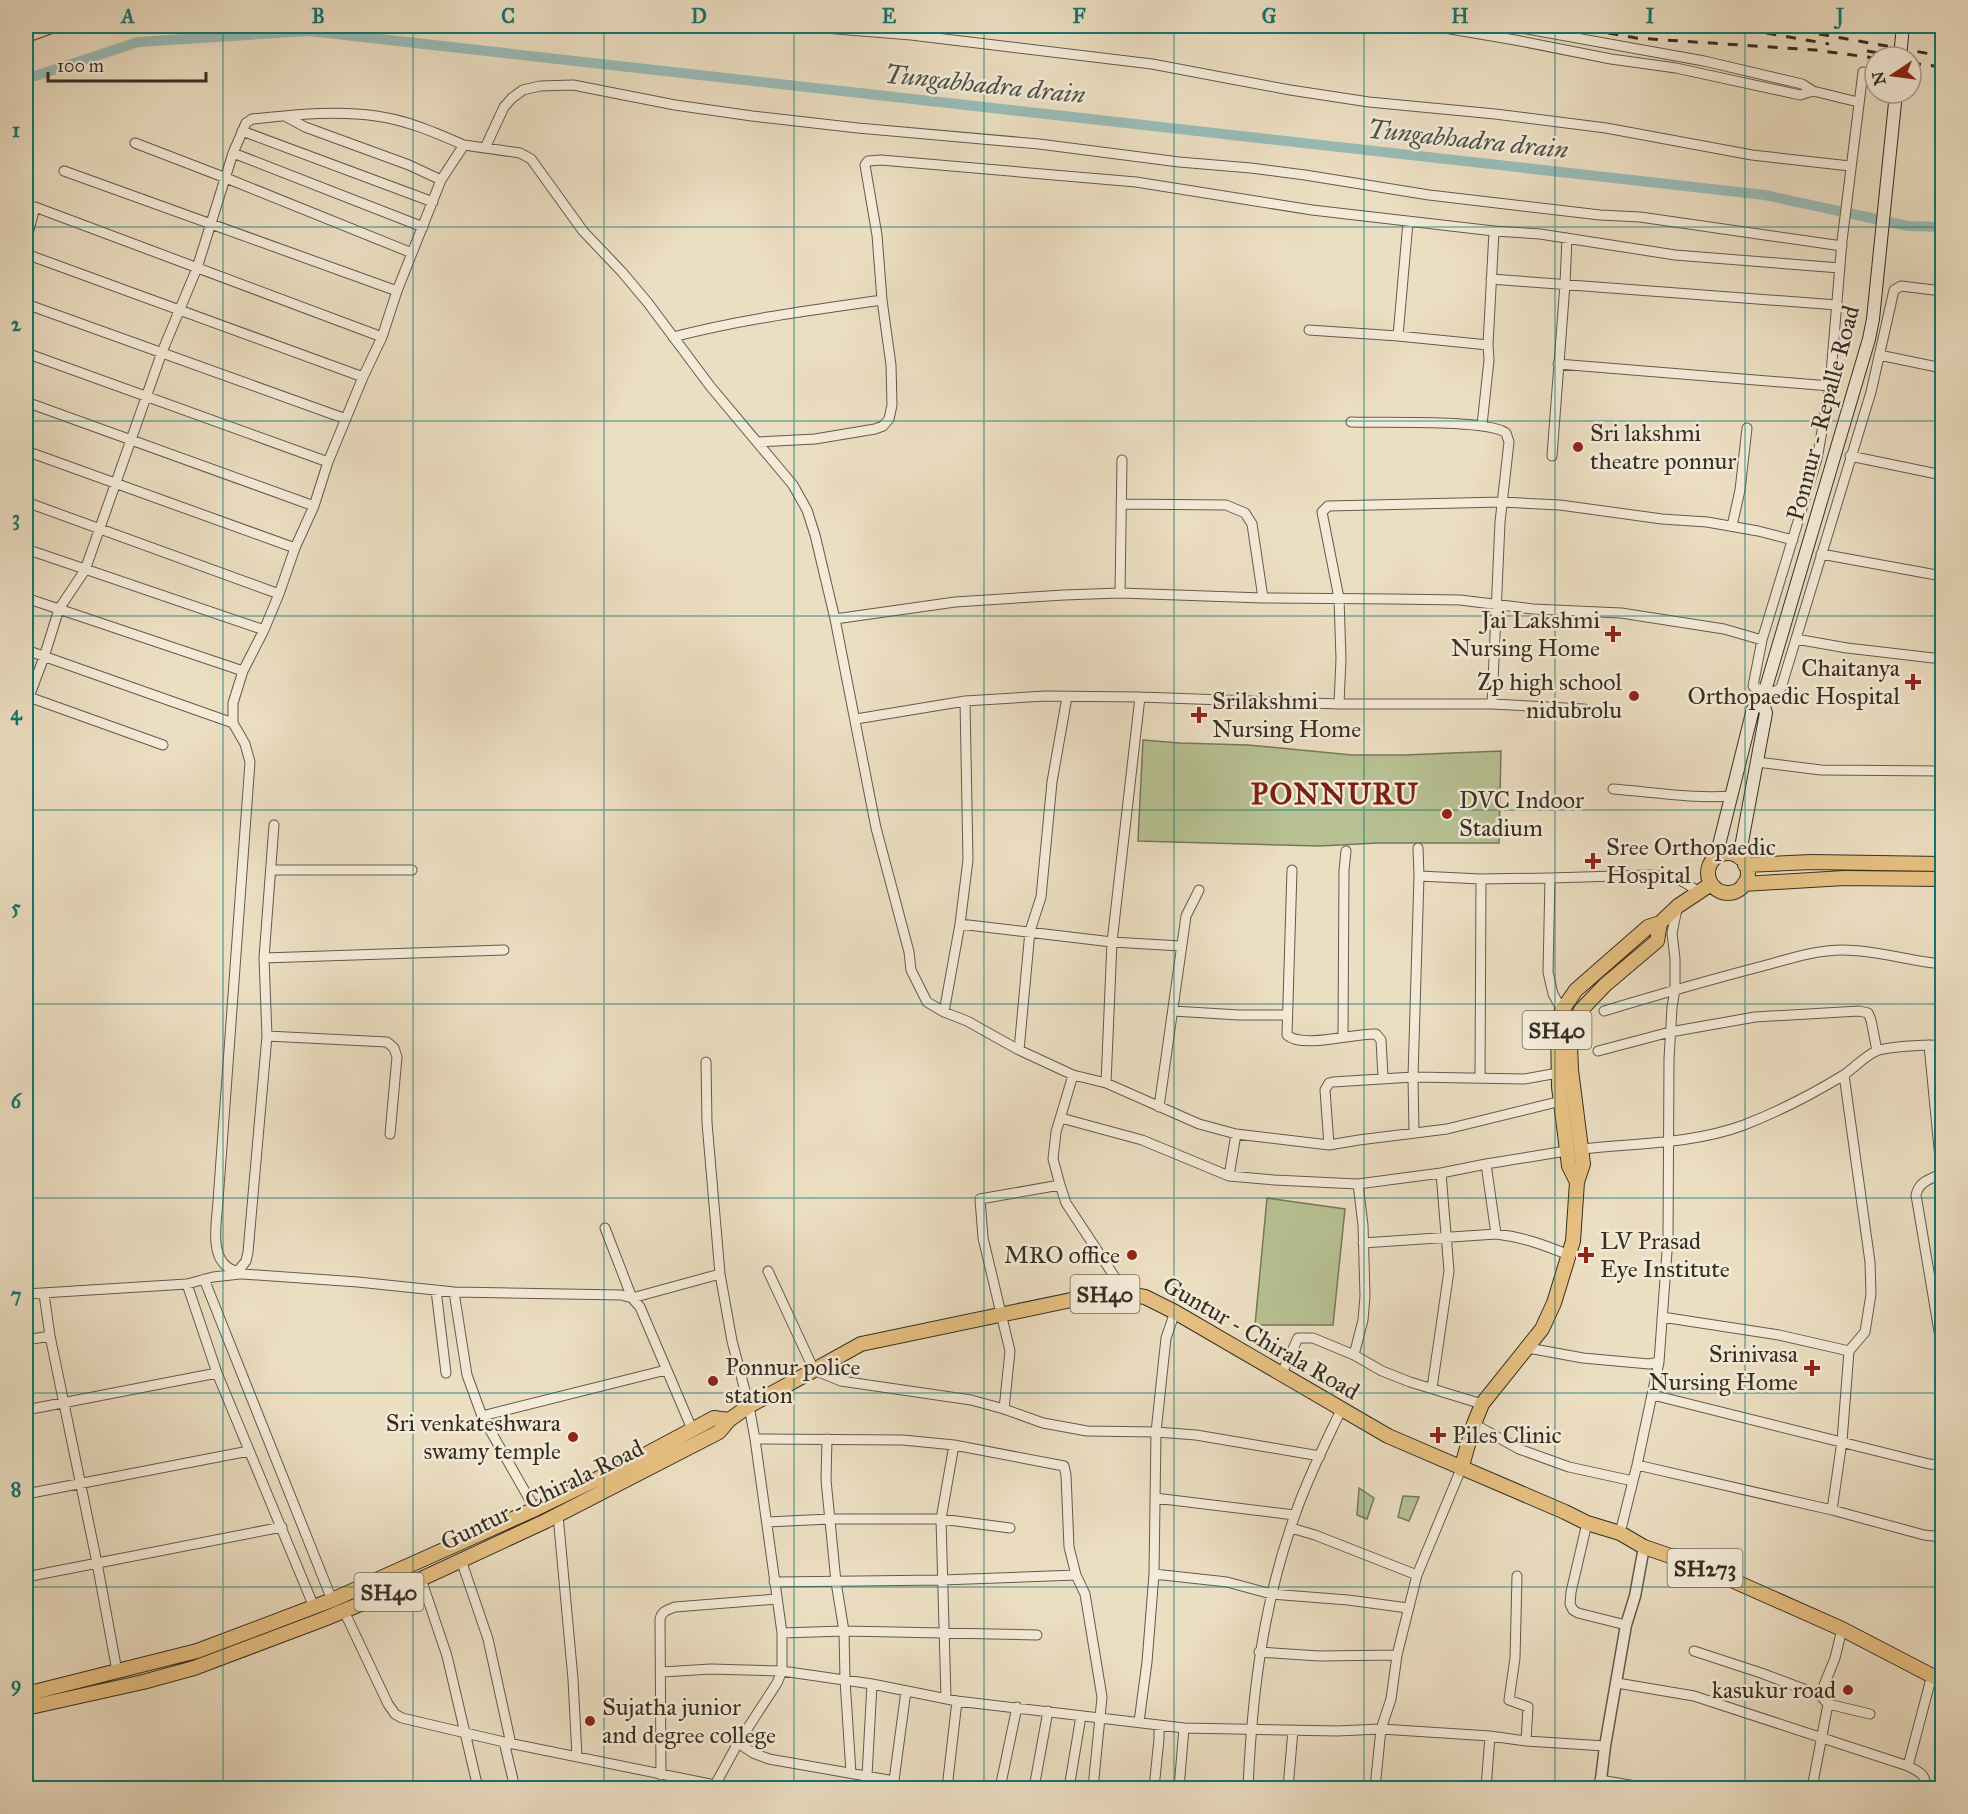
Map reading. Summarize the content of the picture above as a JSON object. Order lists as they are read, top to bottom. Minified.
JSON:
{"streets":{"main road":["Ponnur - Repalle Road","SH40","Guntur - Chirala Road","SH273"]},"crossings":[["Ponnur - Repalle Road","SH40"],["SH40","Guntur - Chirala Road"]],"districts":["PONNURU"],"water":["Tungabhadra drain"],"places":{"other":["Sri lakshmi theatre ponnur","Zp high school nidubrolu","DVC Indoor Stadium","MRO office","Ponnur police station","Sri venkateshwara swamy temple","kasukur road","Sujatha junior and degree college"],"health":["Jai Lakshmi Nursing Home","Chaitanya Orthopaedic Hospital","Srilakshmi Nursing Home","Sree Orthopaedic Hospital","LV Prasad Eye Institute","Srinivasa Nursing Home","Piles Clinic"]},"scale_bar":"100 m","north":"left","grid":{"columns":["A","B","C","D","E","F","G","H","I","J"],"rows":["1","2","3","4","5","6","7","8","9"]}}
